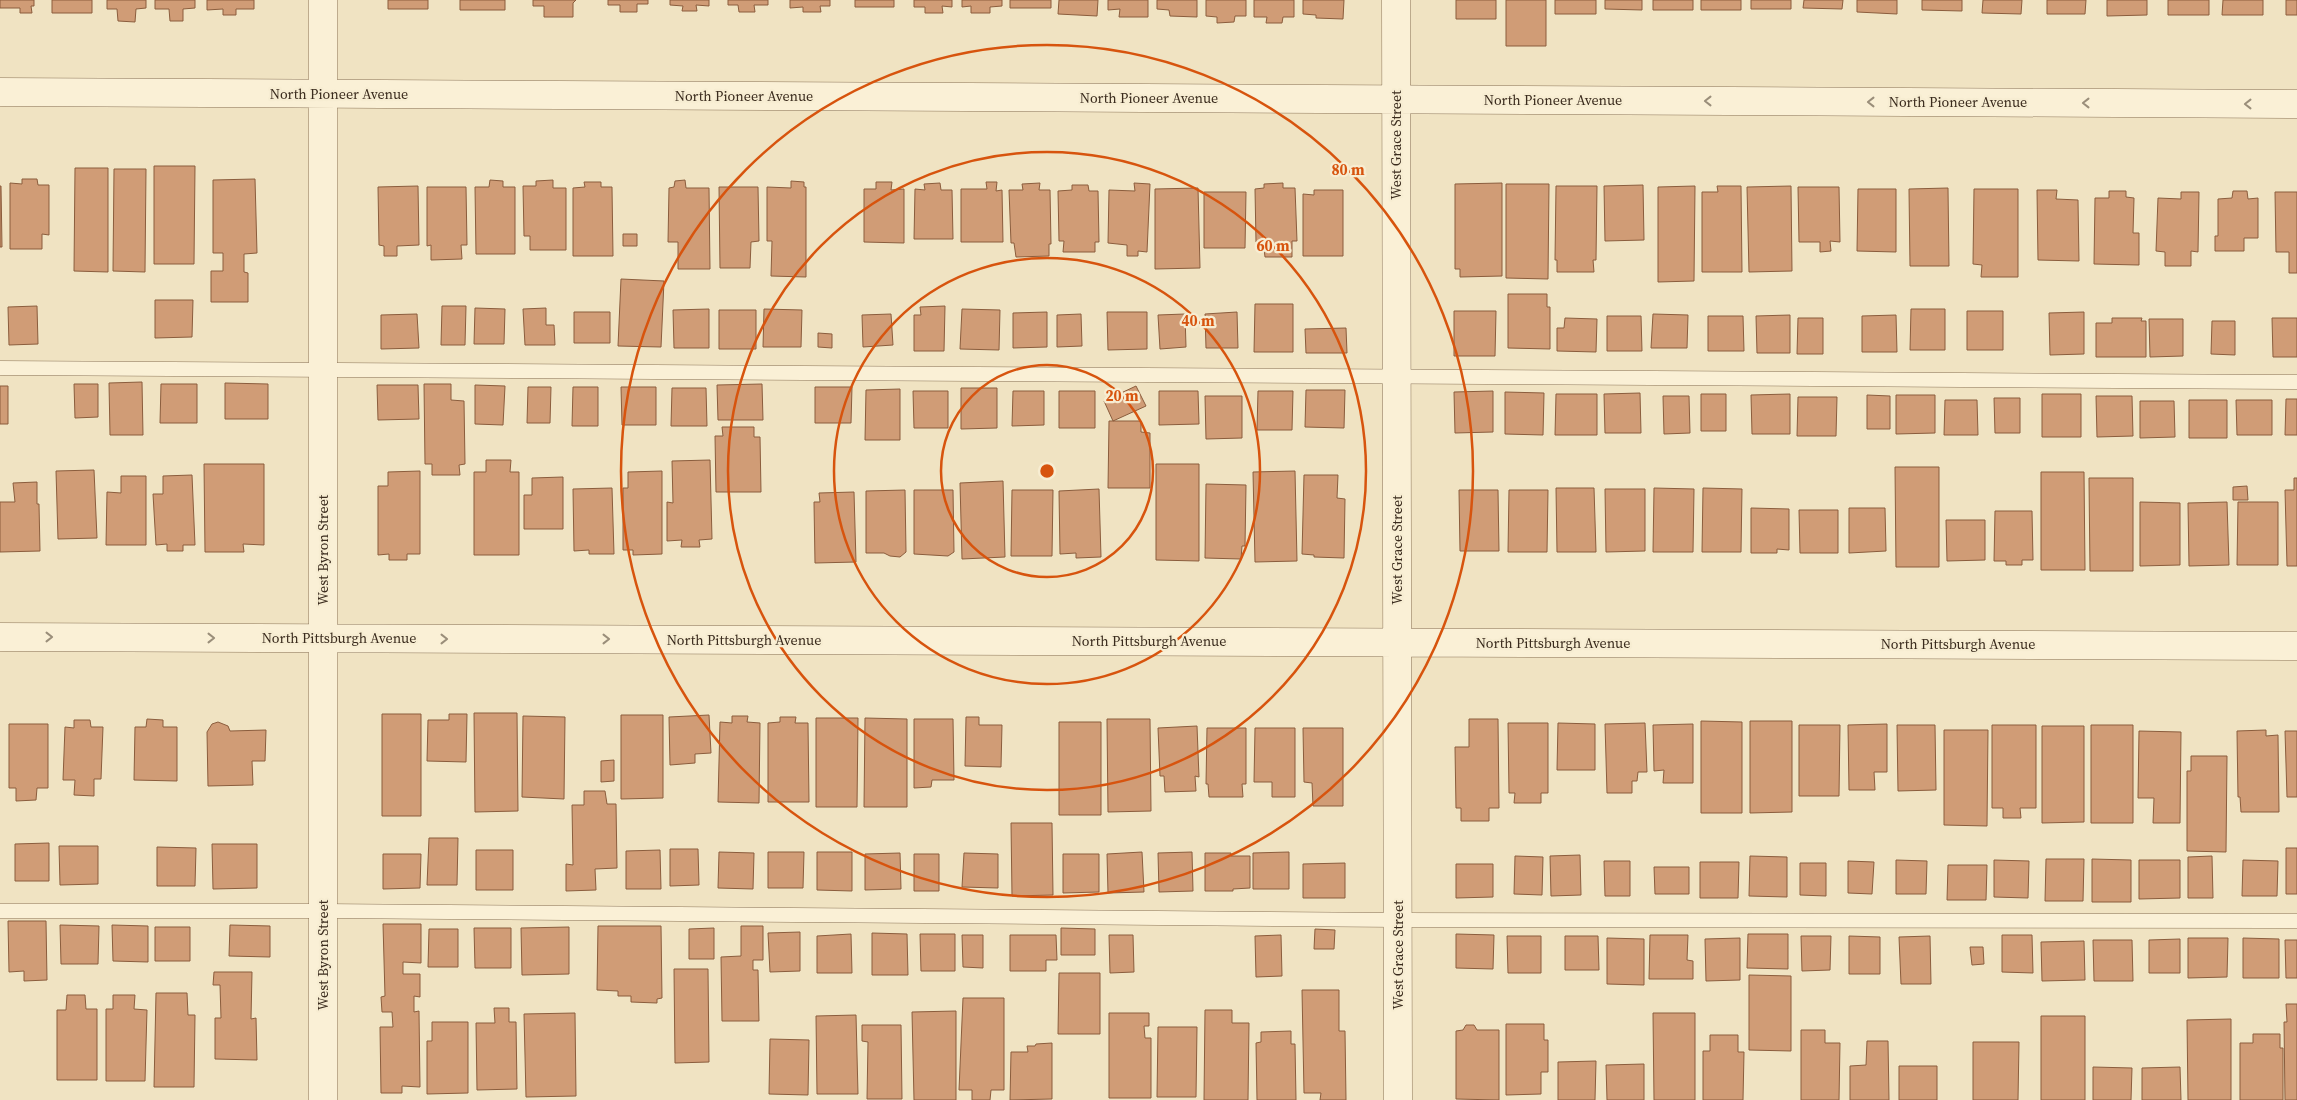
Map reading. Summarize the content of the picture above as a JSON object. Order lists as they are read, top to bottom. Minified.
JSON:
{"streets":{"street":["North Pioneer Avenue","West Grace Street","West Byron Street","North Pittsburgh Avenue"]},"crossings":[["North Pioneer Avenue","West Grace Street"],["North Pioneer Avenue","West Byron Street"],["West Grace Street","North Pittsburgh Avenue"],["West Byron Street","North Pittsburgh Avenue"]],"one_way":["North Pioneer Avenue","North Pittsburgh Avenue"],"rings":["80 m","60 m","40 m","20 m"]}
